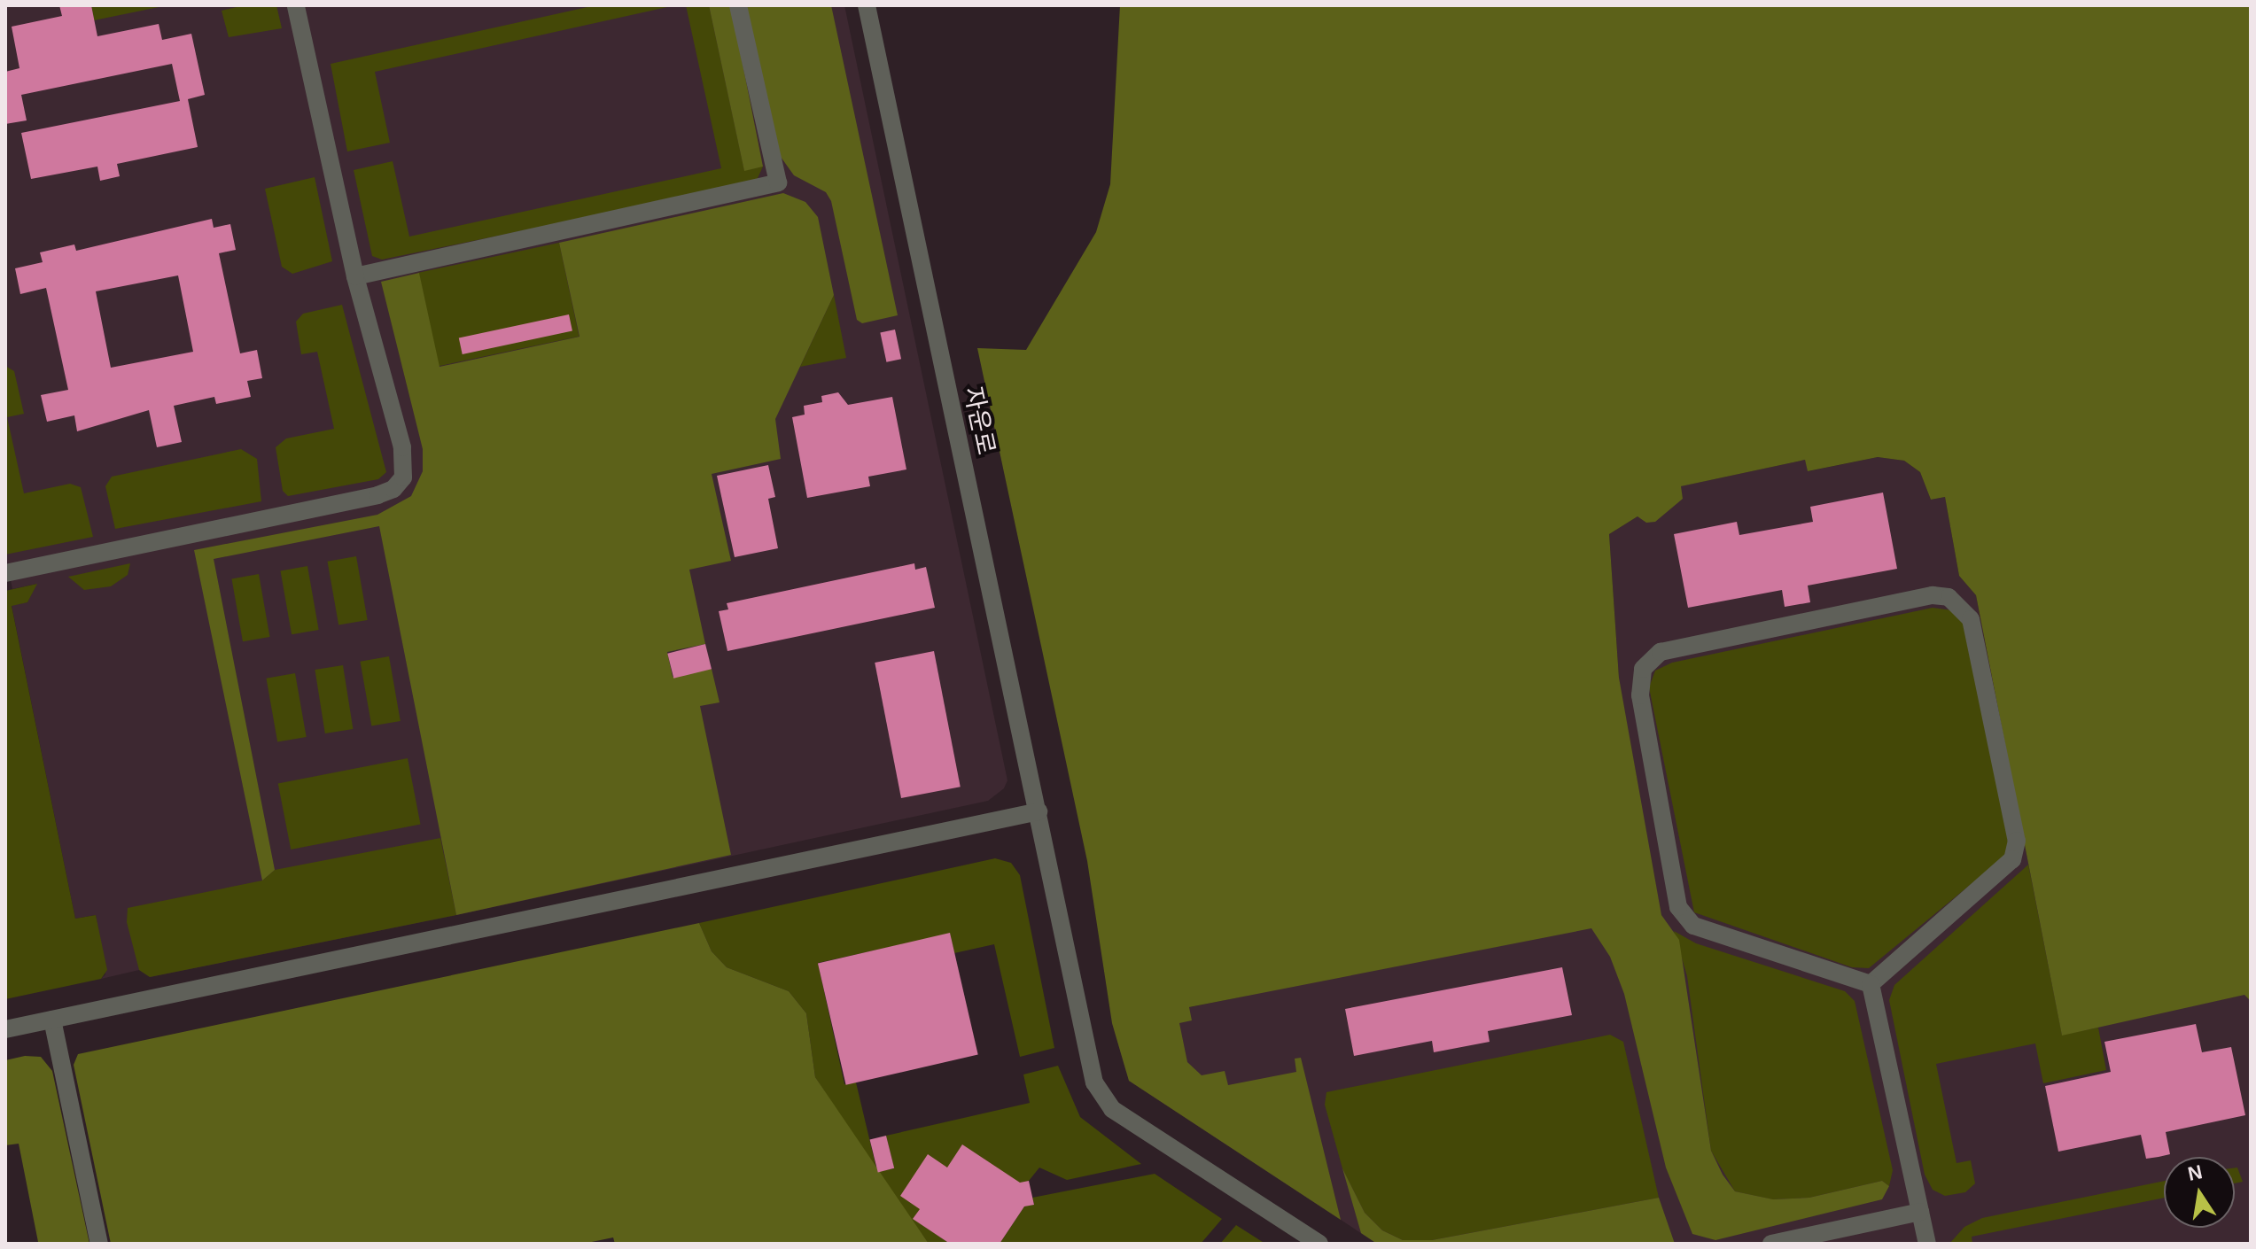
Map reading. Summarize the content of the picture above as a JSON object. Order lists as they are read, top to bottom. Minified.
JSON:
{"streets":{"street":["자운로"]},"north":"top"}
